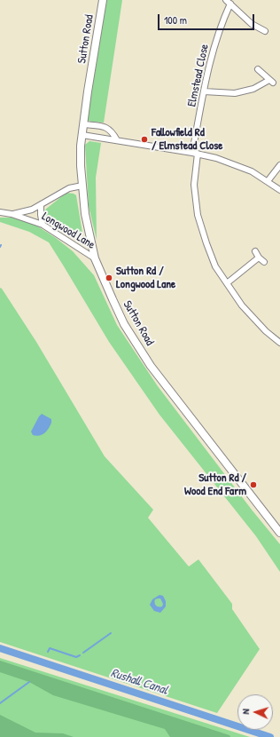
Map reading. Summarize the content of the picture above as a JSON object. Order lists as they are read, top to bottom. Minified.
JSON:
{"streets":{"main road":["Sutton Road"],"street":["Elmstead Close","Longwood Lane"]},"crossings":[["Sutton Road","Longwood Lane"]],"water":["Rushall Canal"],"places":["Fallowfield Rd / Elmstead Close","Sutton Rd / Longwood Lane","Sutton Rd / Wood End Farm"],"scale_bar":"100 m","north":"left"}
